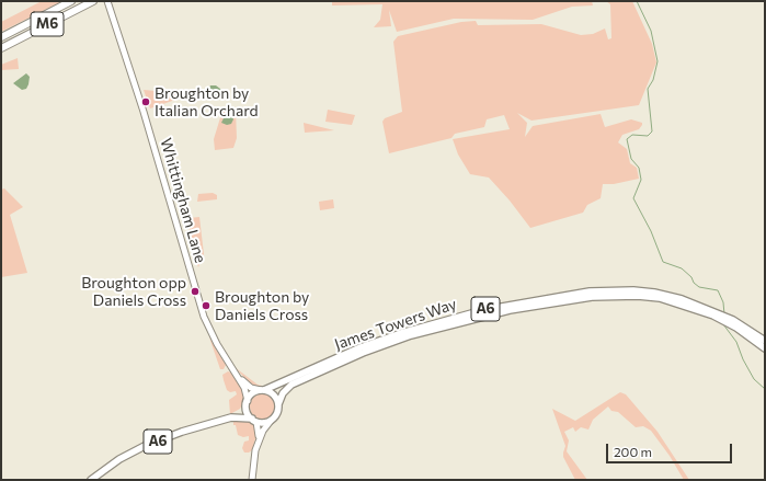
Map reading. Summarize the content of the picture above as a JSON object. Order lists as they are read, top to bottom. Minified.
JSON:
{"streets":{"highway":["M6"],"main road":["Whittingham Lane","A6","James Towers Way"]},"crossings":[["Whittingham Lane","A6"],["Whittingham Lane","James Towers Way"],["A6","James Towers Way"]],"places":["Broughton by Italian Orchard","Broughton opp Daniels Cross","Broughton by Daniels Cross"],"scale_bar":"200 m"}
